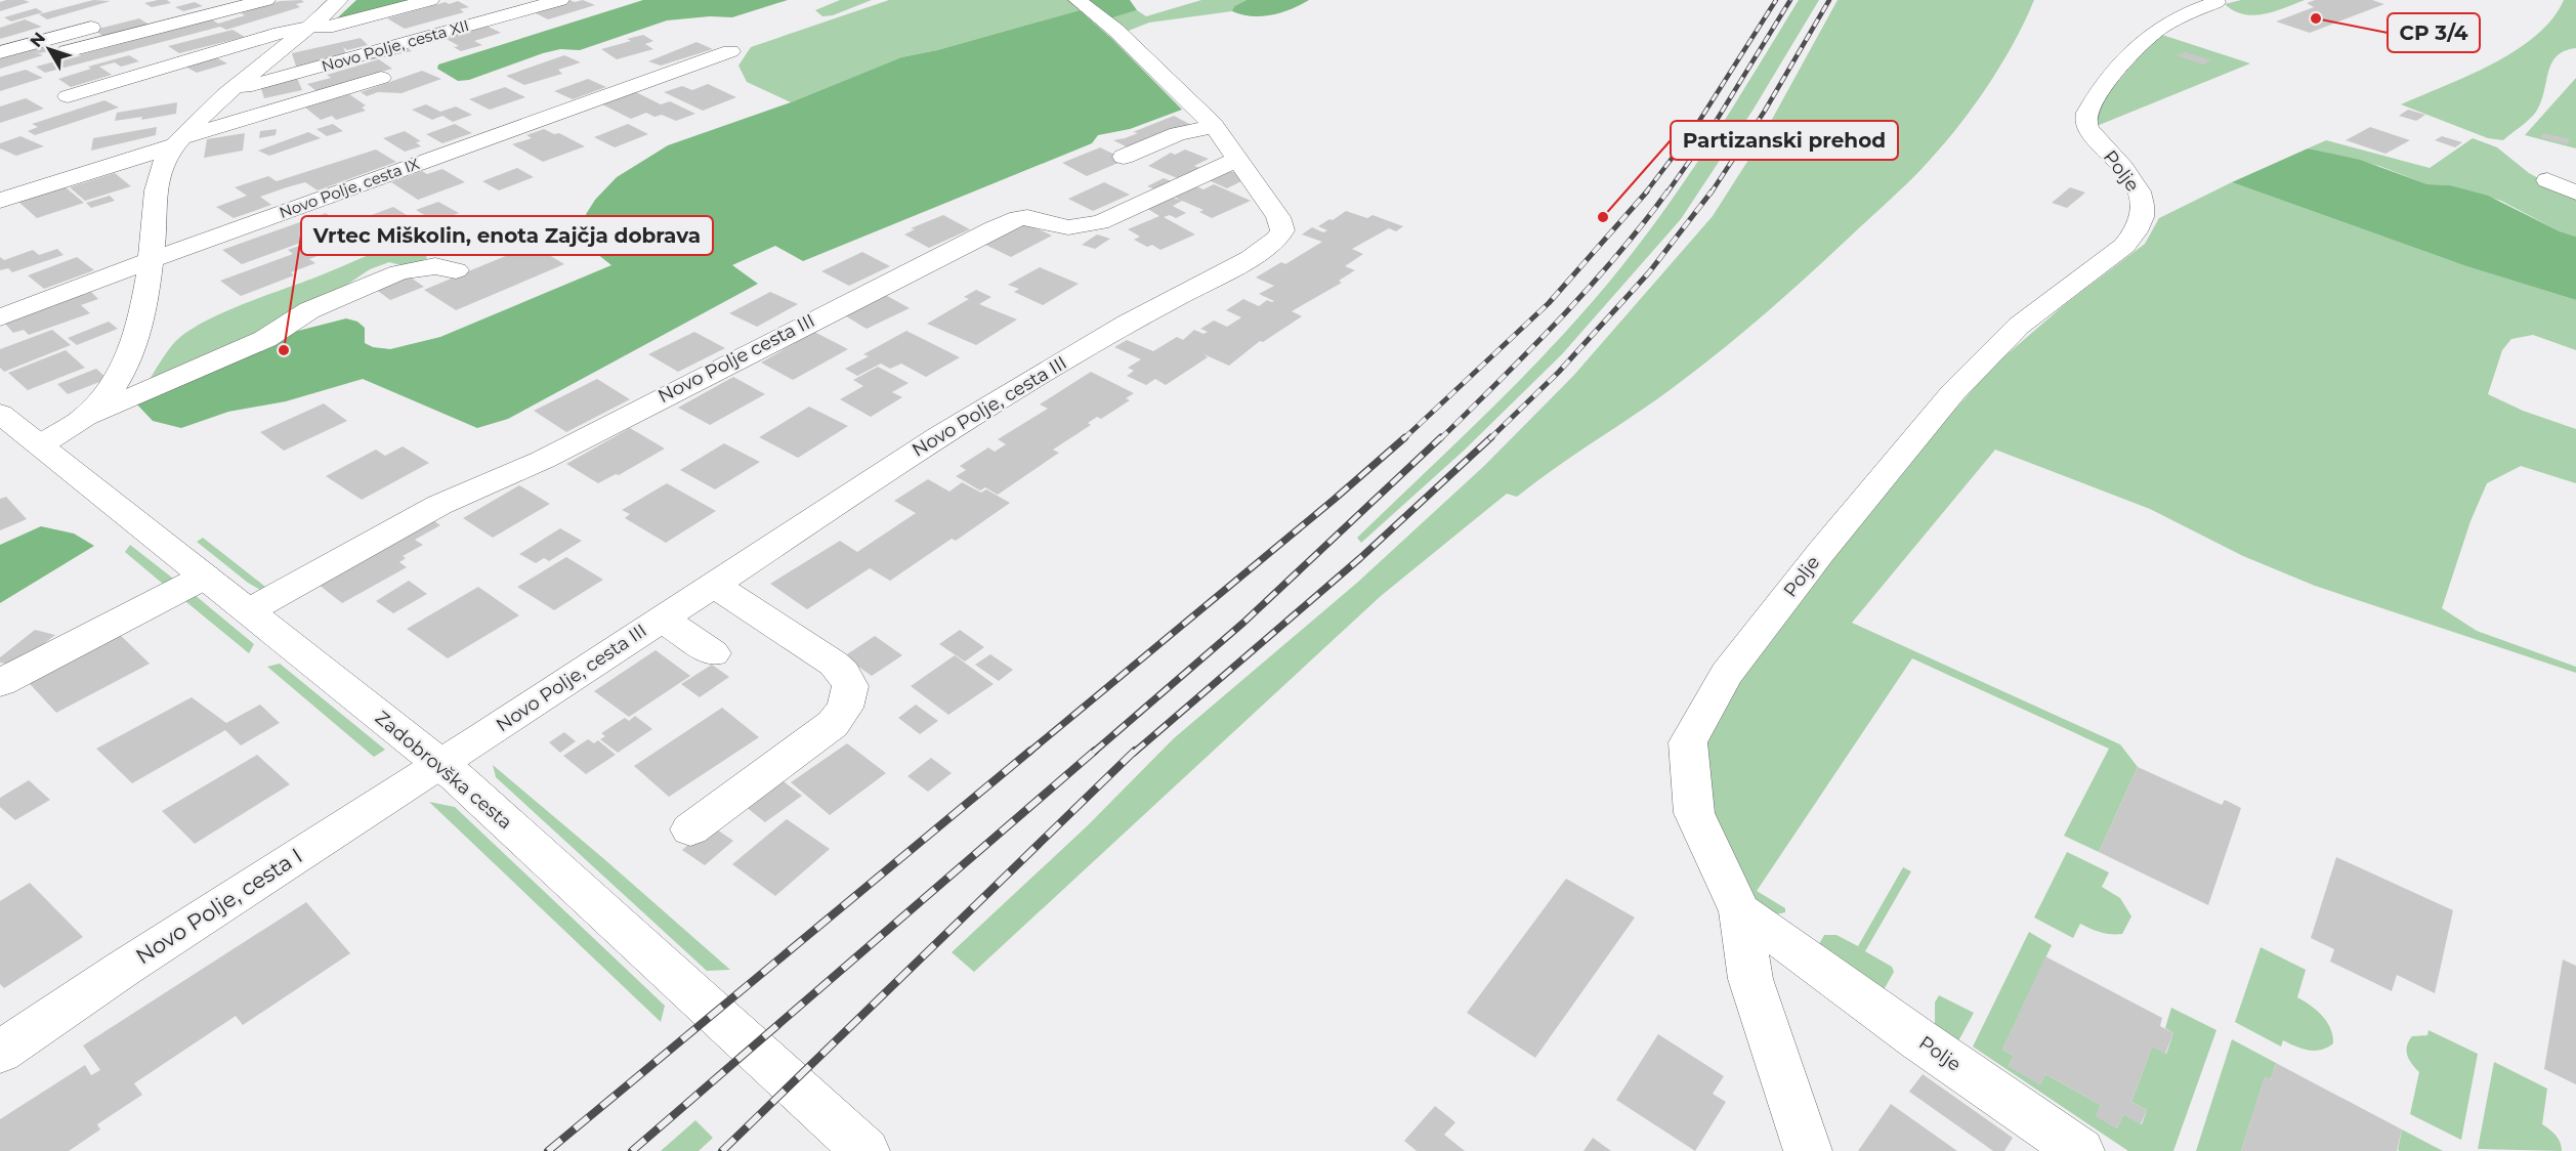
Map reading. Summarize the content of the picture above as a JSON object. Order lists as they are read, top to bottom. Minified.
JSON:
{"streets":{"street":["Novo Polje, cesta XII","Polje","Novo Polje, cesta IX","Novo Polje cesta III","Novo Polje, cesta III","Zadobrovška cesta","Novo Polje, cesta I"]},"crossings":[["Novo Polje, cesta XII","Novo Polje, cesta IX"],["Novo Polje, cesta XII","Zadobrovška cesta"],["Novo Polje cesta III","Novo Polje, cesta III"],["Novo Polje cesta III","Zadobrovška cesta"],["Novo Polje, cesta III","Zadobrovška cesta"],["Novo Polje, cesta III","Novo Polje, cesta I"],["Zadobrovška cesta","Novo Polje, cesta I"]],"places":["CP 3/4","Partizanski prehod","Vrtec Miškolin, enota Zajčja dobrava"],"north":"top left"}
